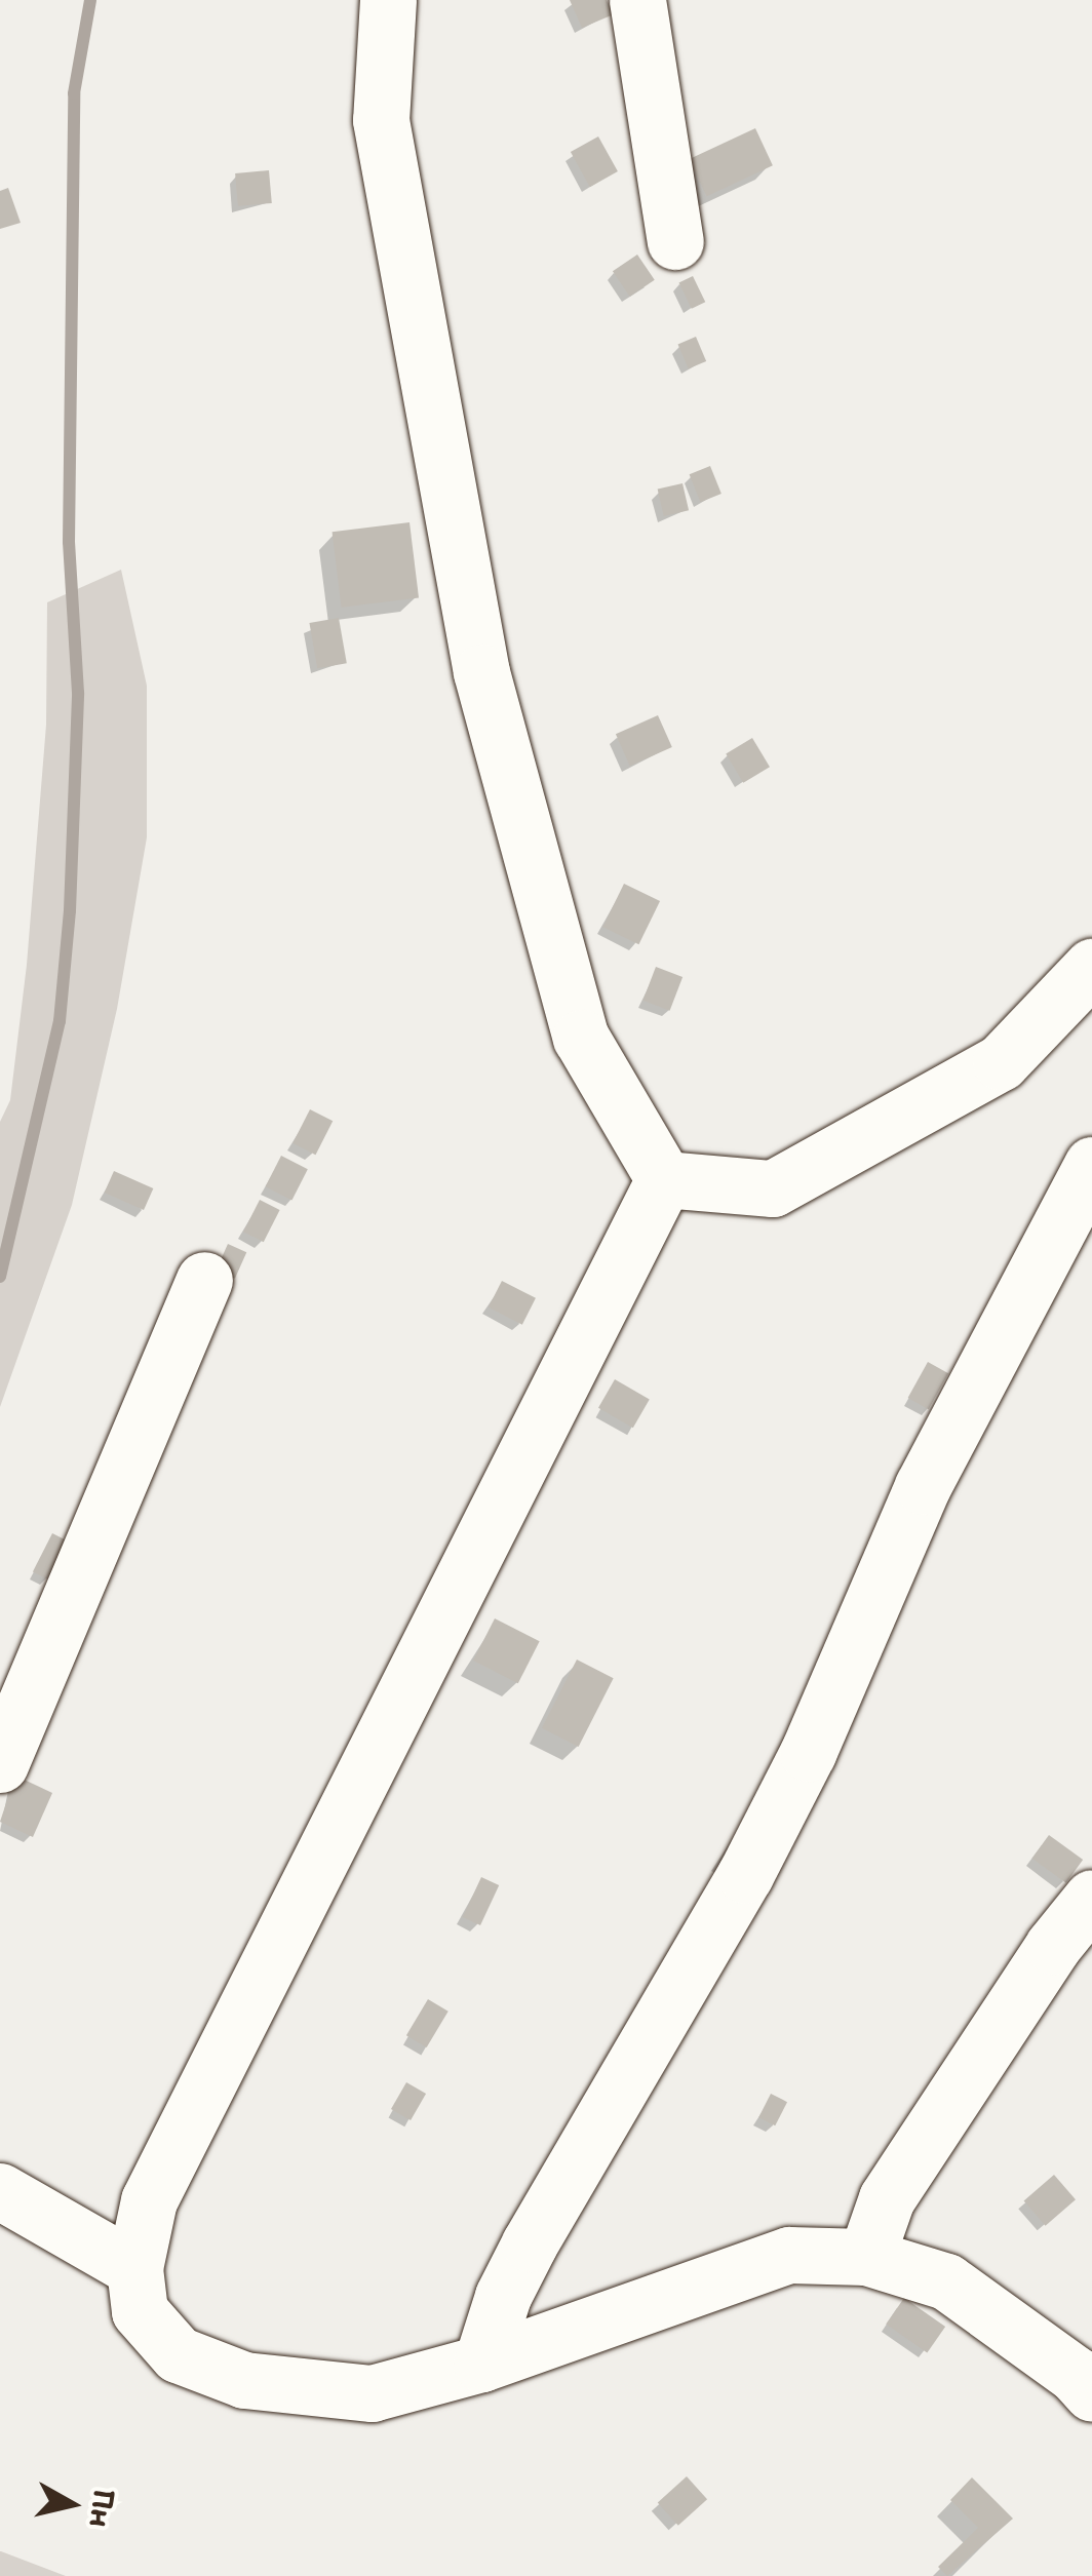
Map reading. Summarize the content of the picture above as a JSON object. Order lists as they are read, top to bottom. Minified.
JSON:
{"north":"right"}
